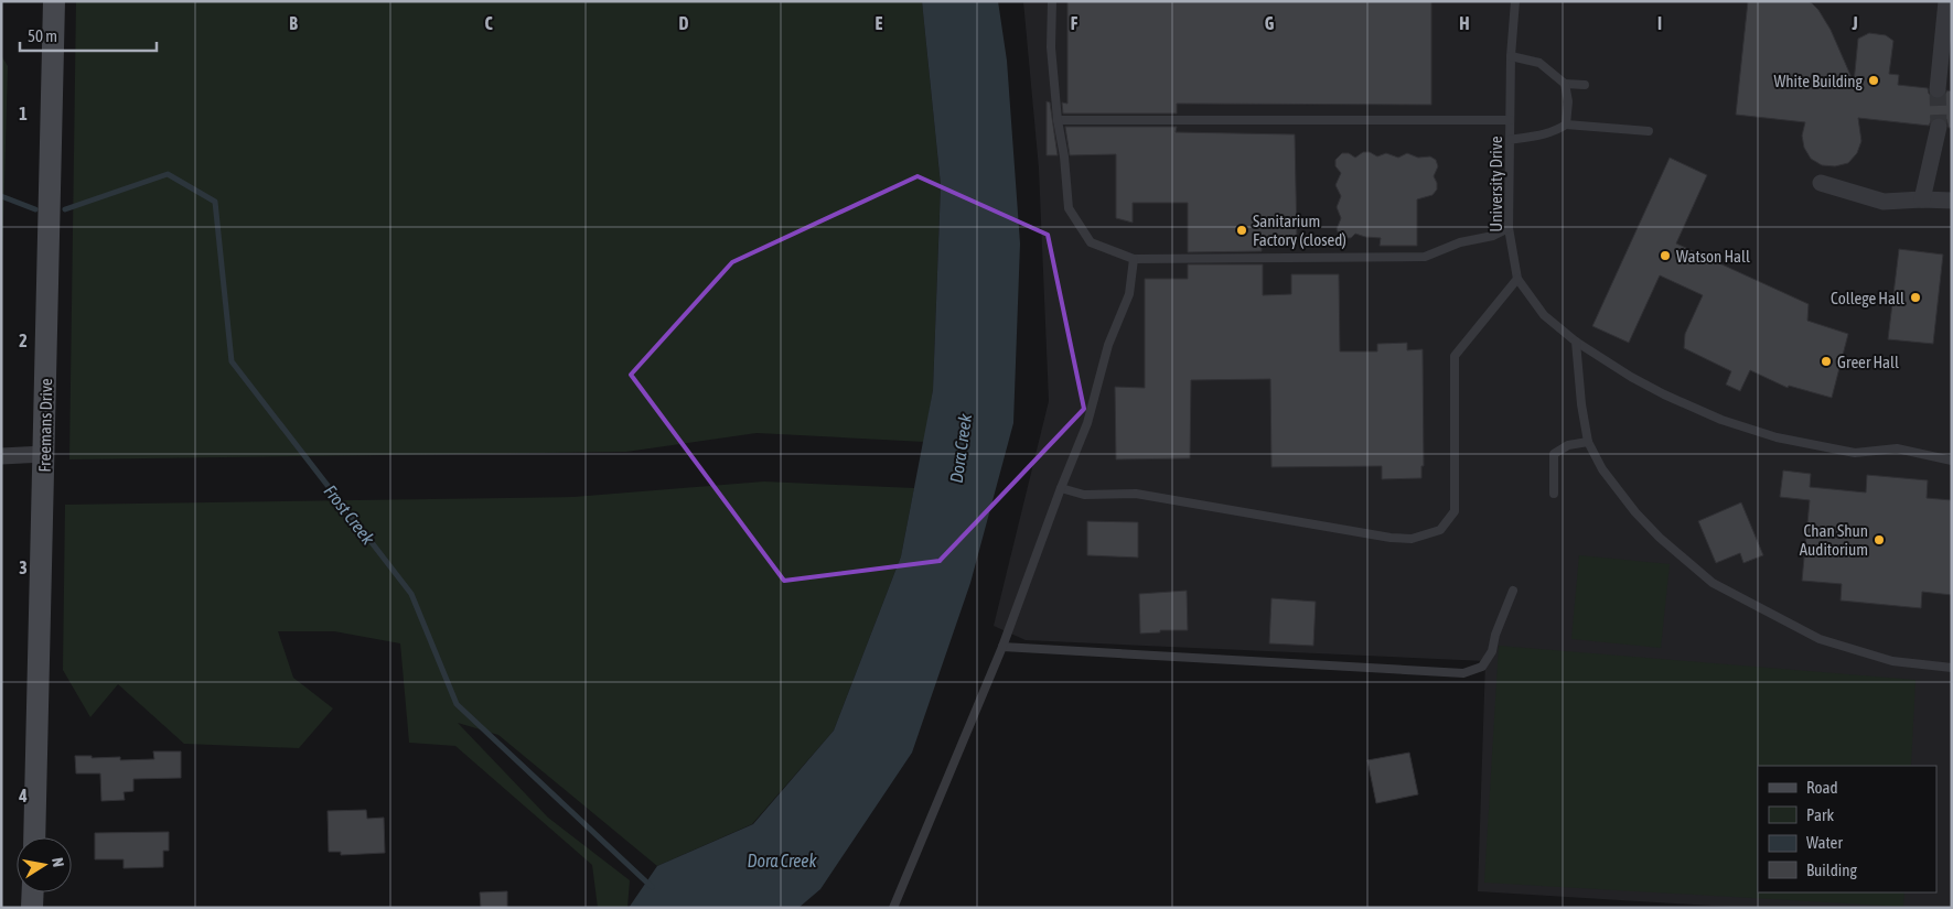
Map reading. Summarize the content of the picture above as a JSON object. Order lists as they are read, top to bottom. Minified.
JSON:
{"streets":{"main road":["Freemans Drive"],"lane":["University Drive"]},"water":["Dora Creek","Frost Creek"],"places":["White Building","Sanitarium Factory (closed)","Watson Hall","College Hall","Greer Hall","Chan Shun Auditorium"],"legend":["Road","Park","Water","Building"],"scale_bar":"50 m","north":"right","grid":{"columns":["B","C","D","E","F","G","H","I","J"],"rows":["1","2","3","4"]}}
